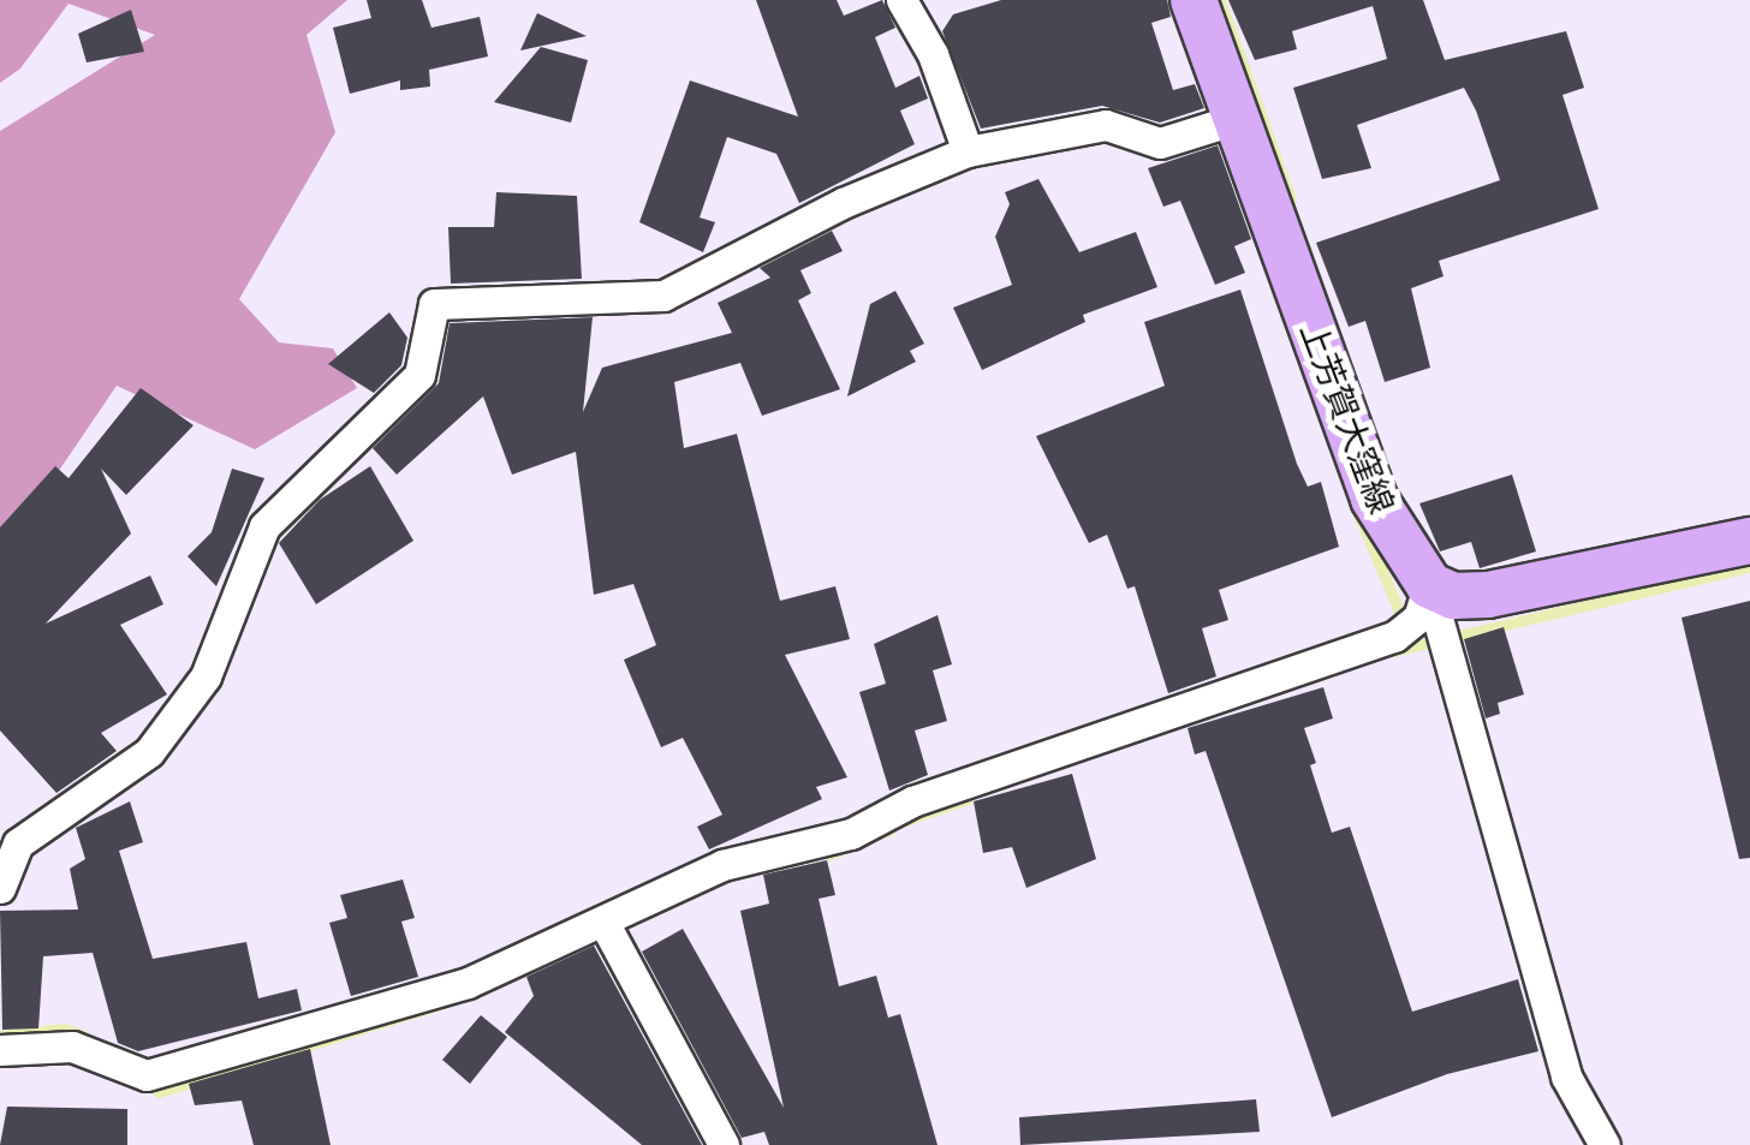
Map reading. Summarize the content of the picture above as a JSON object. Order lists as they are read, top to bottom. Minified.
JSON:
{"streets":{"main road":["上芳賀大窪線"]}}
